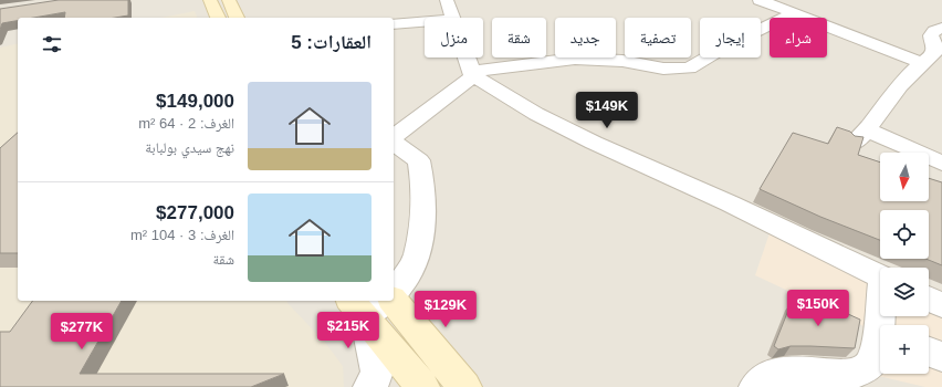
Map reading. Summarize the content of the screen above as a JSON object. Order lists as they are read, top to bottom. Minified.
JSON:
{"north":"bottom","page":{"chip":["شراء","إيجار","تصفية","جديد","شقة","منزل"],"heading":"العقارات: 5","list":[{"name":"$149,000","note":"الغرف: 2 · 64 m² · نهج سيدي بولبابة"},{"name":"$277,000","note":"الغرف: 3 · 104 m² · شقة"}],"price":["$149K","$150K","$129K","$215K","$277K"],"map_buttons":"+"}}
